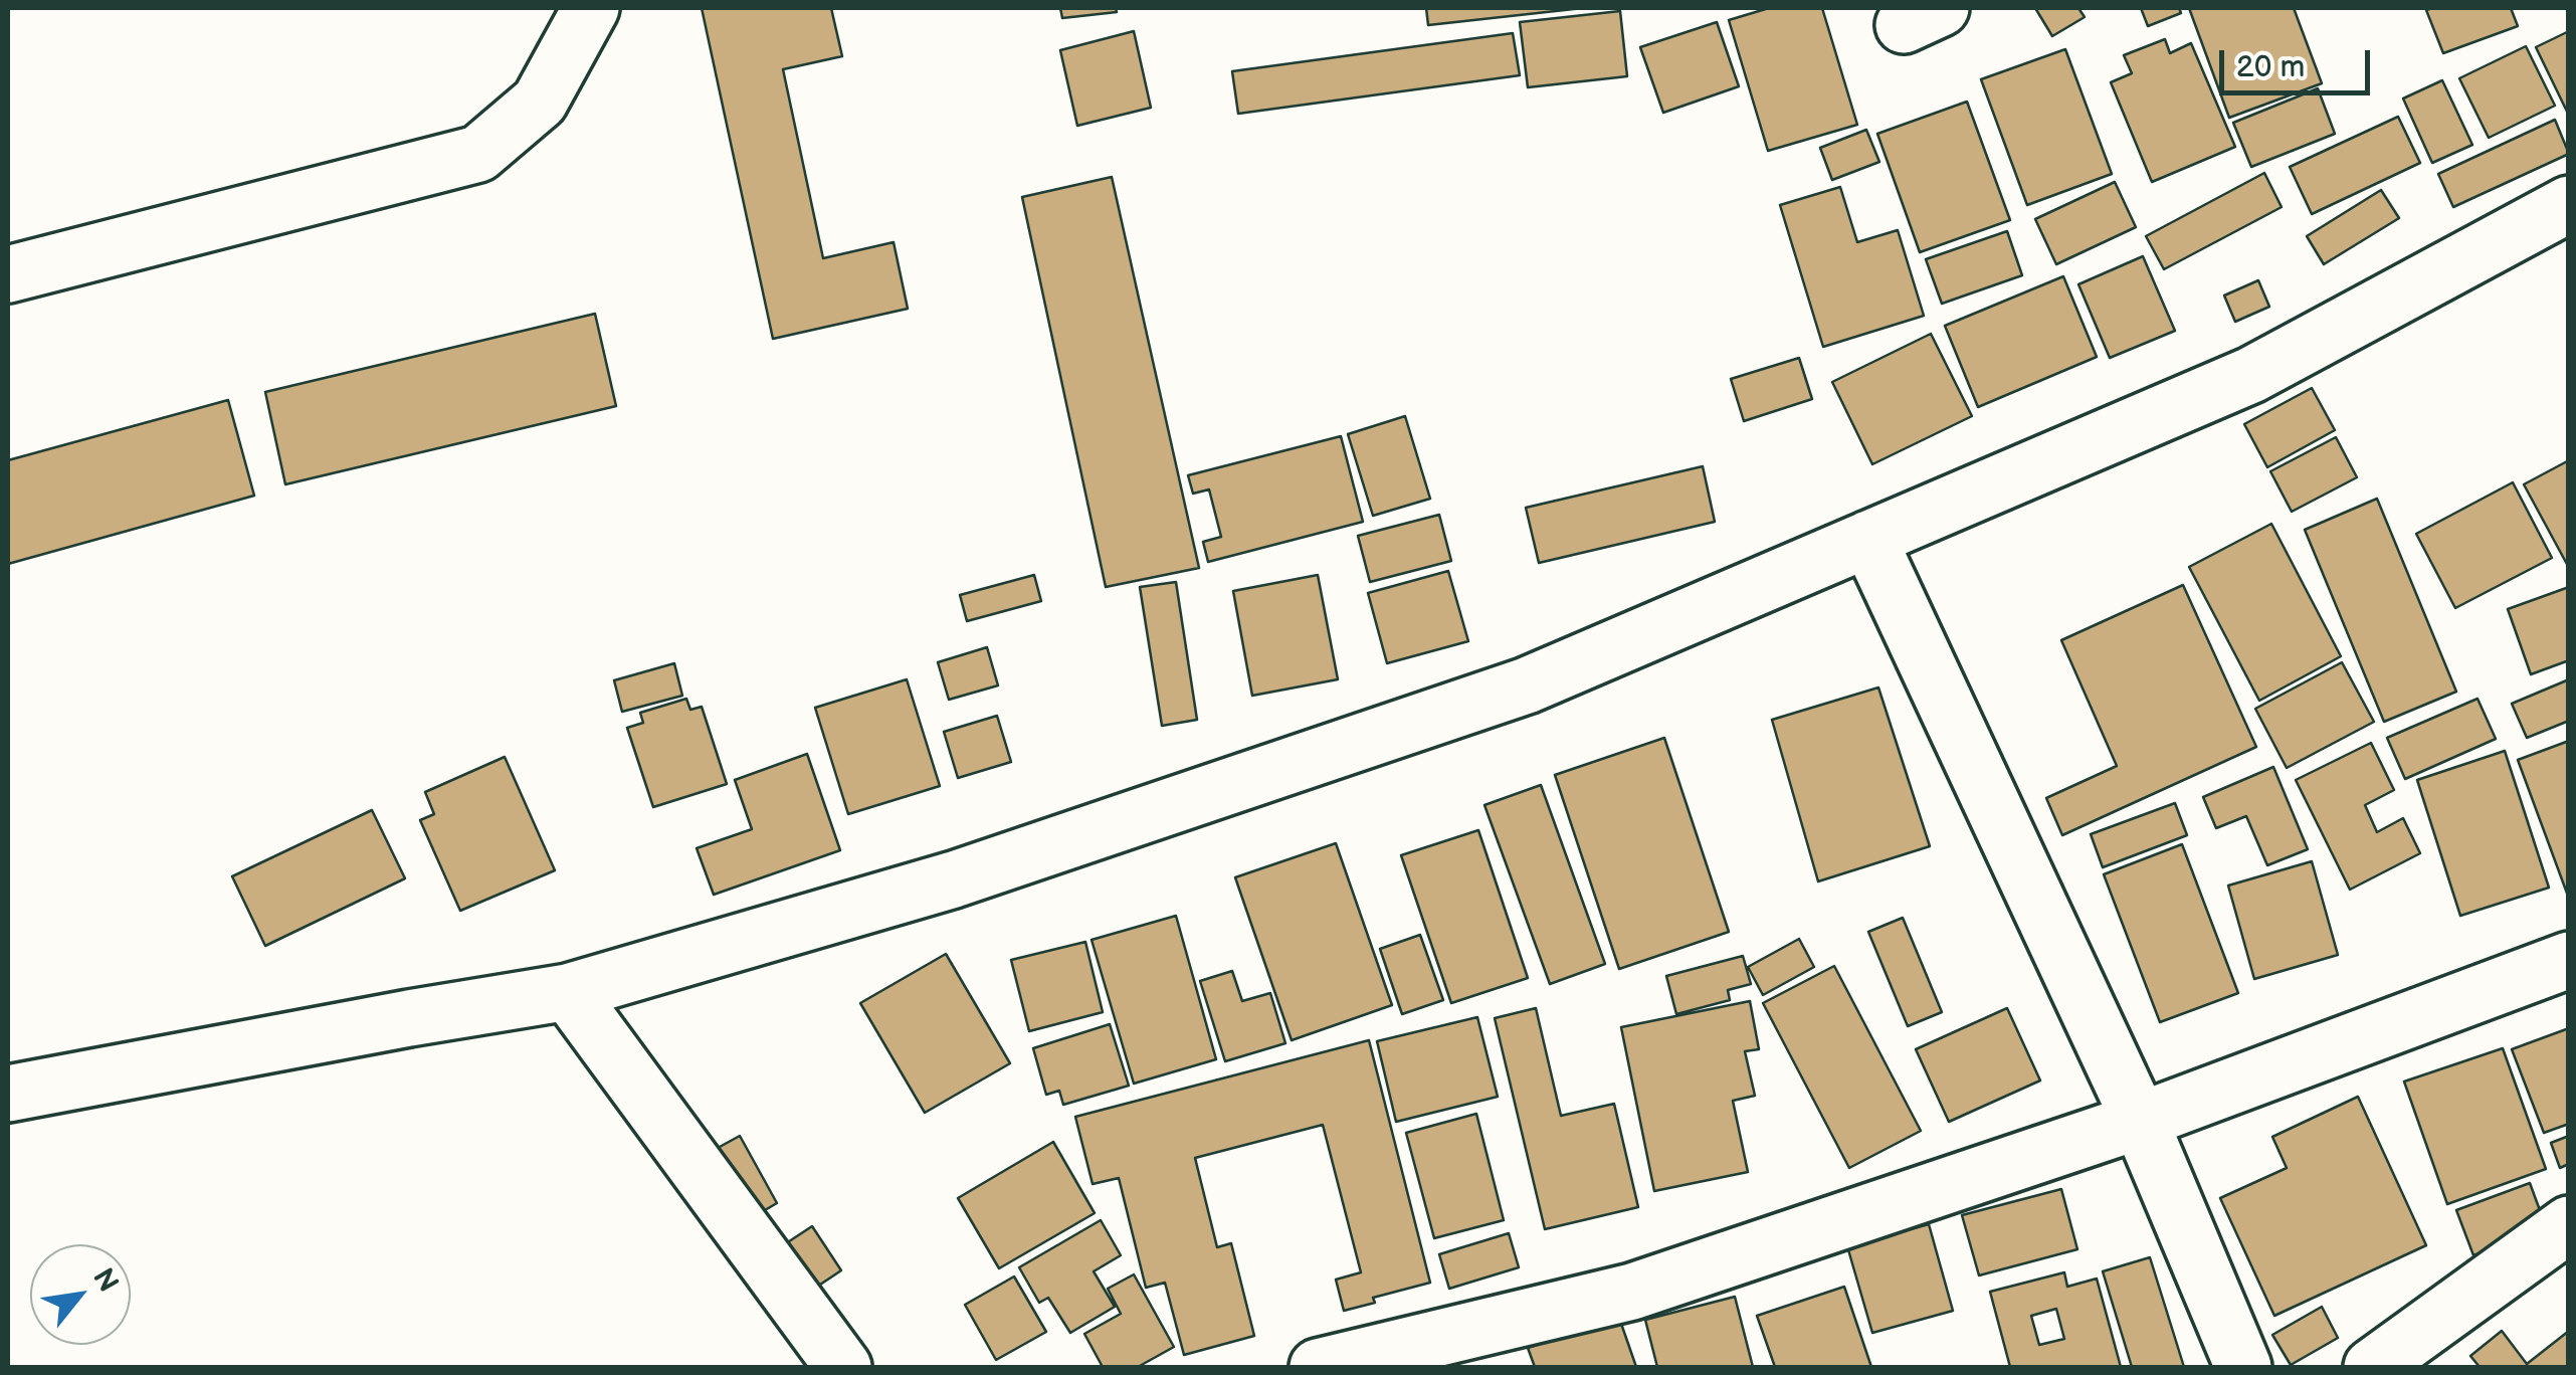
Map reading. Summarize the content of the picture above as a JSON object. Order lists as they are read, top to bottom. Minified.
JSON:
{"scale_bar":"20 m","north":"top right"}
